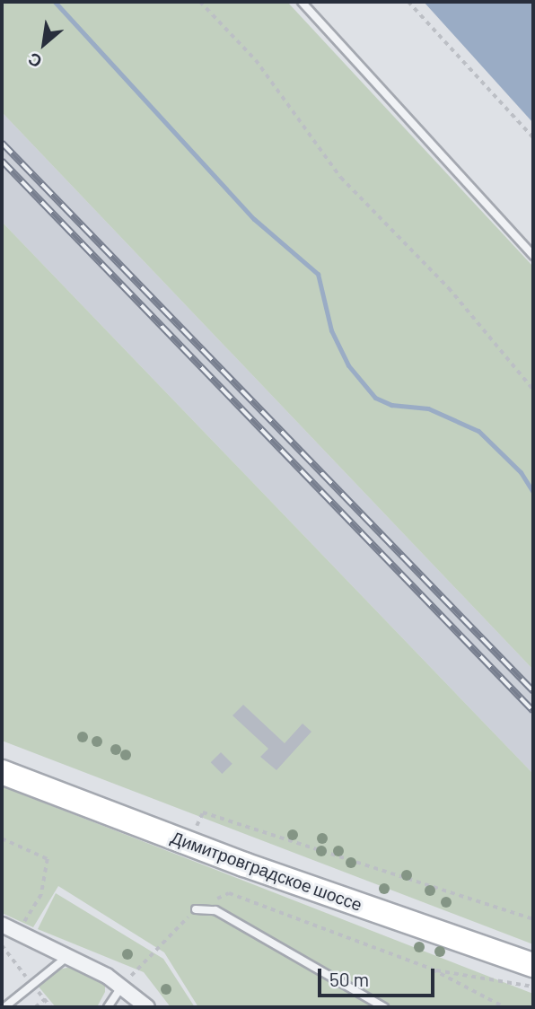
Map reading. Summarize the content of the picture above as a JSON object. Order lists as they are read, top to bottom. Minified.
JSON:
{"streets":{"main road":["Димитровградское шоссе"]},"scale_bar":"50 m","north":"bottom left"}
